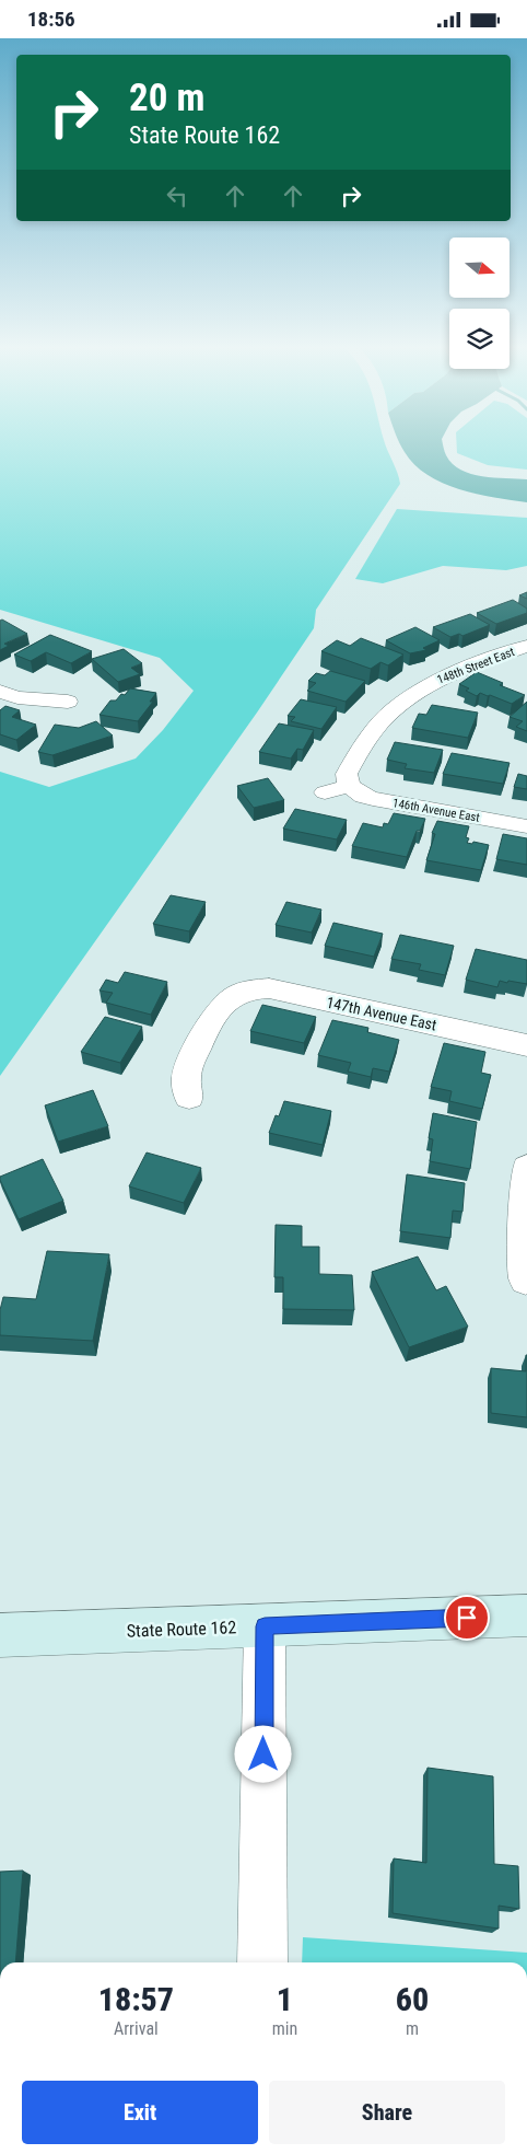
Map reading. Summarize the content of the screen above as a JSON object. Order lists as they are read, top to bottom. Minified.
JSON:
{"streets":{"main road":["State Route 162"],"street":["148th Street East","146th Avenue East","147th Avenue East"]},"crossings":[["148th Street East","146th Avenue East"]],"north":"right","page":{"status":"18:56","turn":["20 m","State Route 162"],"eta":["18:57","Arrival","1","min","60","m"],"buttons":["Exit","Share"]}}
